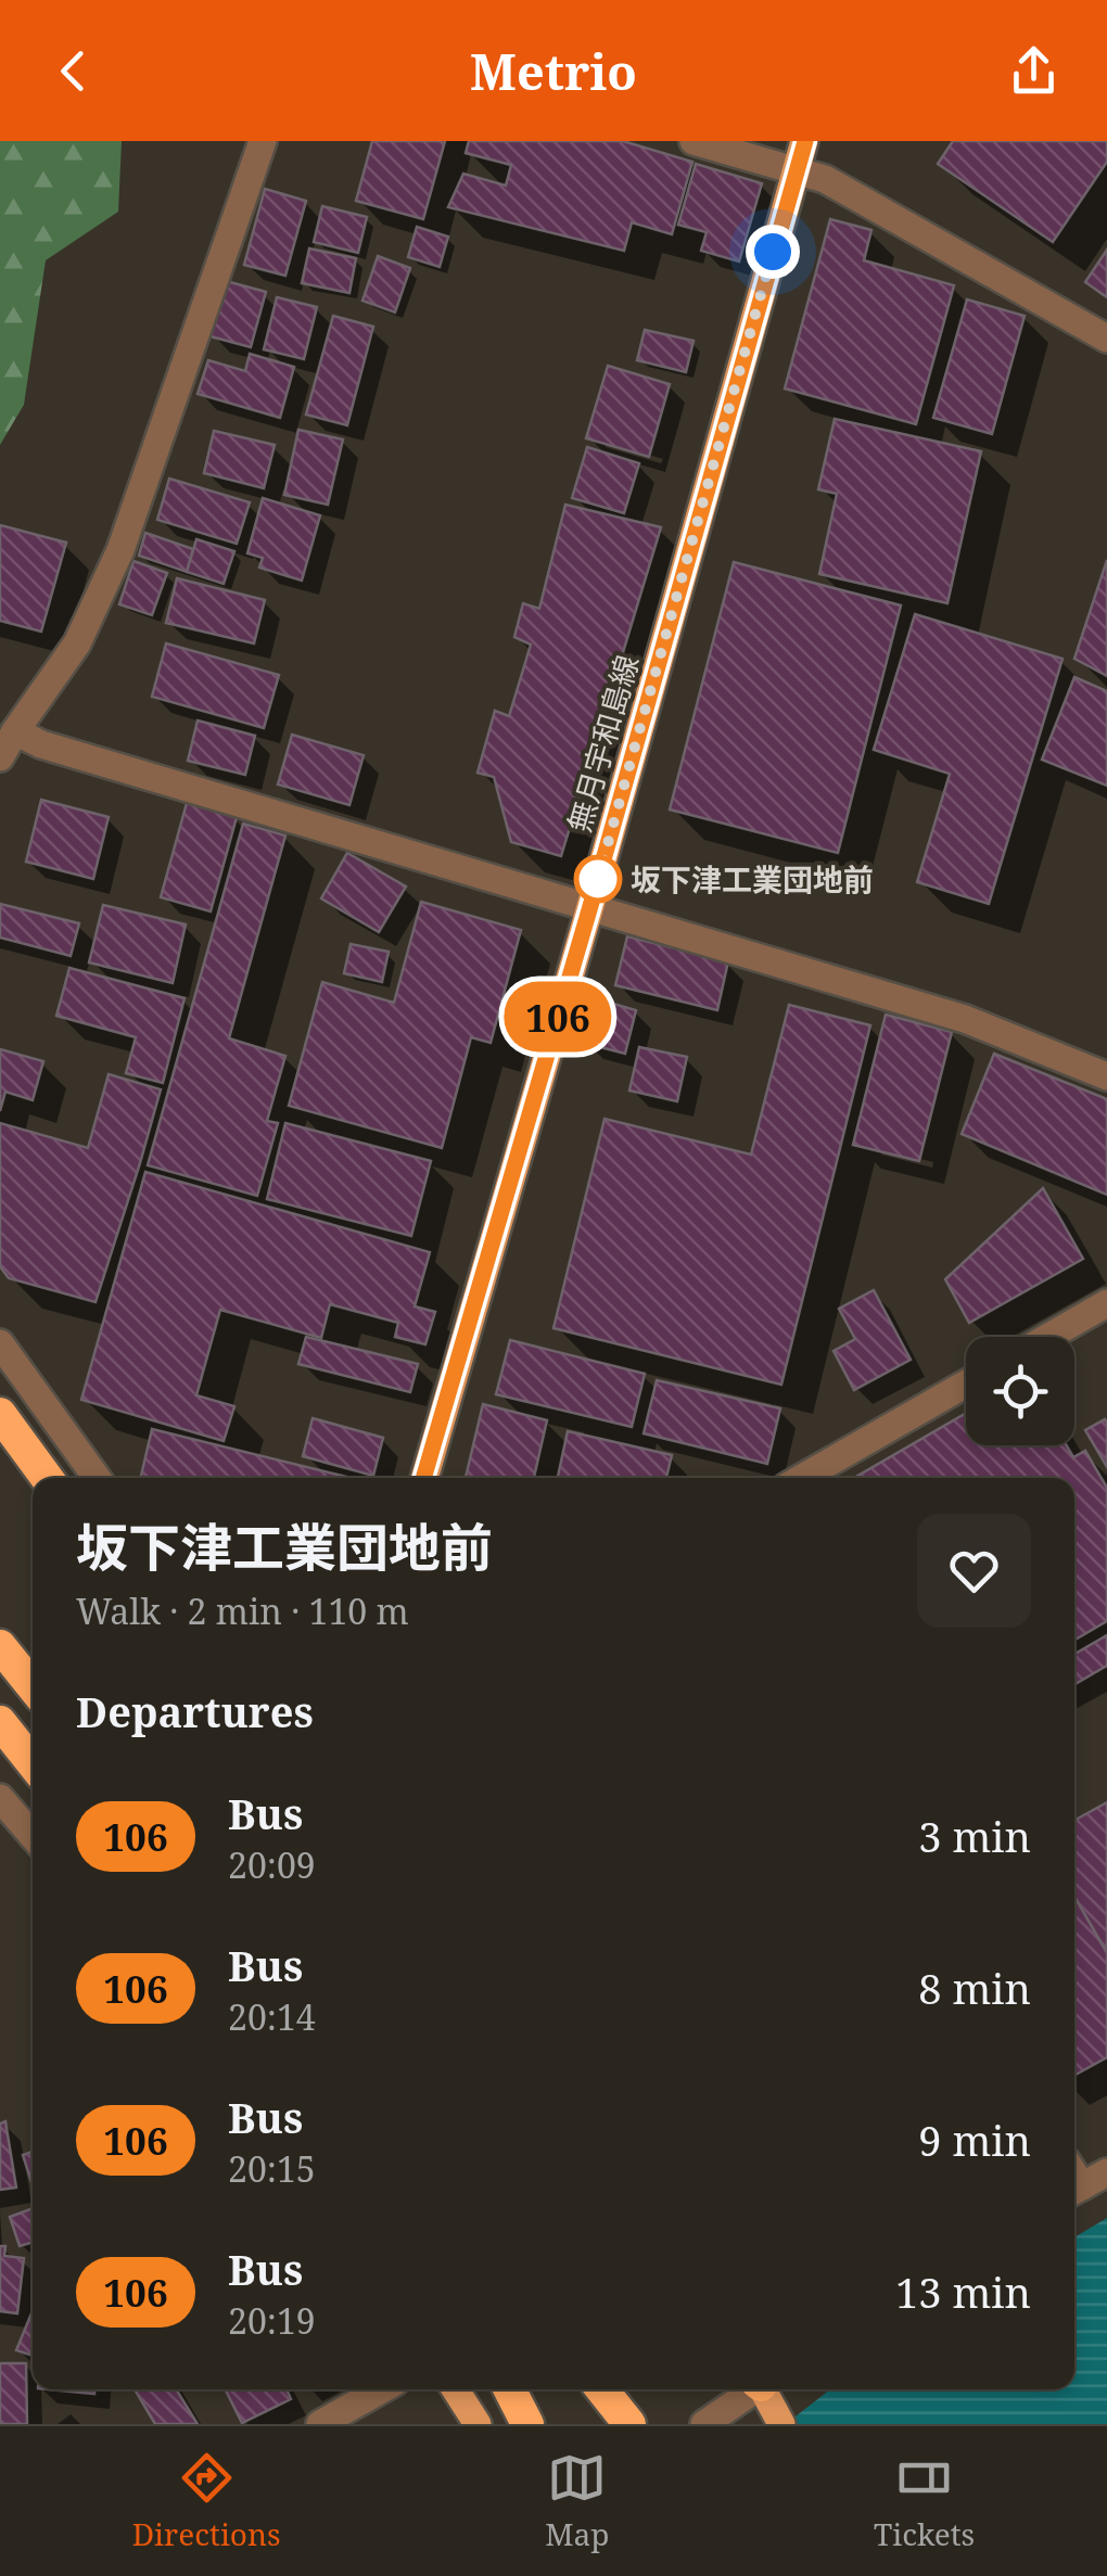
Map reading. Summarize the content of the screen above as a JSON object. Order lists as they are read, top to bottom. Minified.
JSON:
{"streets":{"main road":["無月宇和島線"]},"places":["坂下津工業団地前"],"lines":["bus line 106"],"page":{"header":"Metrio","on_map":"106","heading":[["坂下津工業団地前","Walk · 2 min · 110 m"],"Departures"],"list":[{"mark":"106","name":"Bus","note":"20:09","value":"3 min"},{"mark":"106","name":"Bus","note":"20:14","value":"8 min"},{"mark":"106","name":"Bus","note":"20:15","value":"9 min"},{"mark":"106","name":"Bus","note":"20:19","value":"13 min"}],"tabs":["Directions","Map","Tickets"]}}
